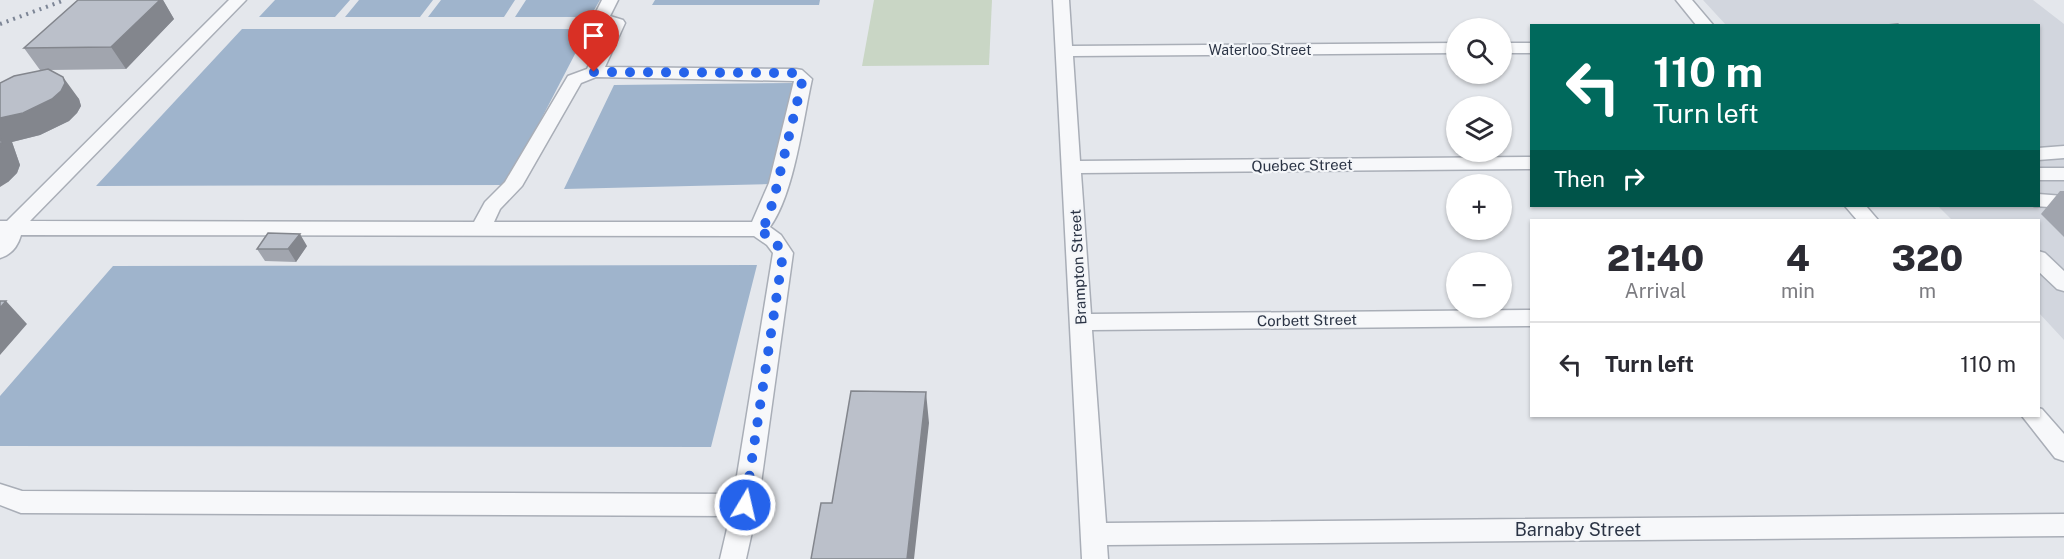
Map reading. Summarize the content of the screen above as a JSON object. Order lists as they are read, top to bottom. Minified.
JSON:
{"streets":{"street":["Waterloo Street","Quebec Street","Brampton Street","Corbett Street","Barnaby Street"]},"crossings":[["Waterloo Street","Brampton Street"],["Quebec Street","Brampton Street"],["Brampton Street","Corbett Street"],["Brampton Street","Barnaby Street"]],"page":{"map_buttons":["+","−"],"turn":["110 m","Turn left"],"then":"Then","eta":["21:40","Arrival","4","min","320","m"],"list":[{"name":"Turn left","value":"110 m"}]}}
